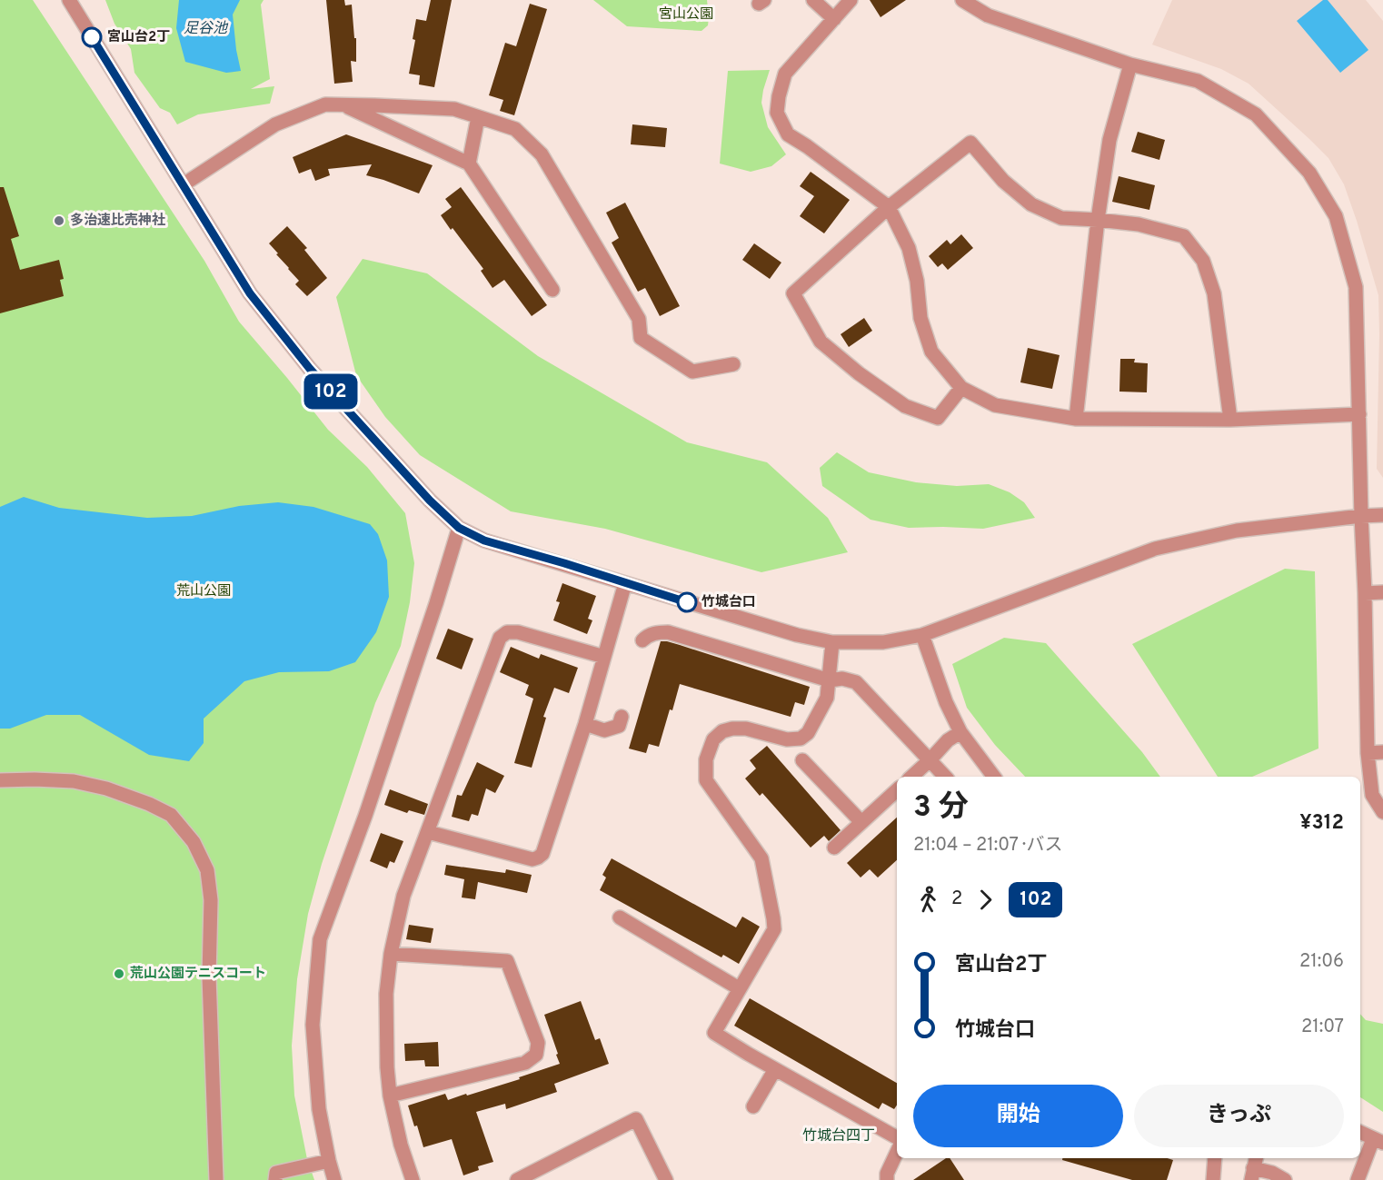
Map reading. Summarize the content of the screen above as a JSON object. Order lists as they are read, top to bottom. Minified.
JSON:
{"districts":["竹城台四丁"],"water":["足谷池"],"parks":["宮山公園","荒山公園"],"places":["宮山台2丁","多治速比売神社","竹城台口","荒山公園テニスコート"],"lines":["bus line 102"],"page":{"on_map":"102","heading":["3 分","21:04 – 21:07 · バス","¥312"],"legs":["2","102"],"list":[{"name":"宮山台2丁","value":"21:06"},{"name":"竹城台口","value":"21:07"}],"buttons":["開始","きっぷ"]}}
